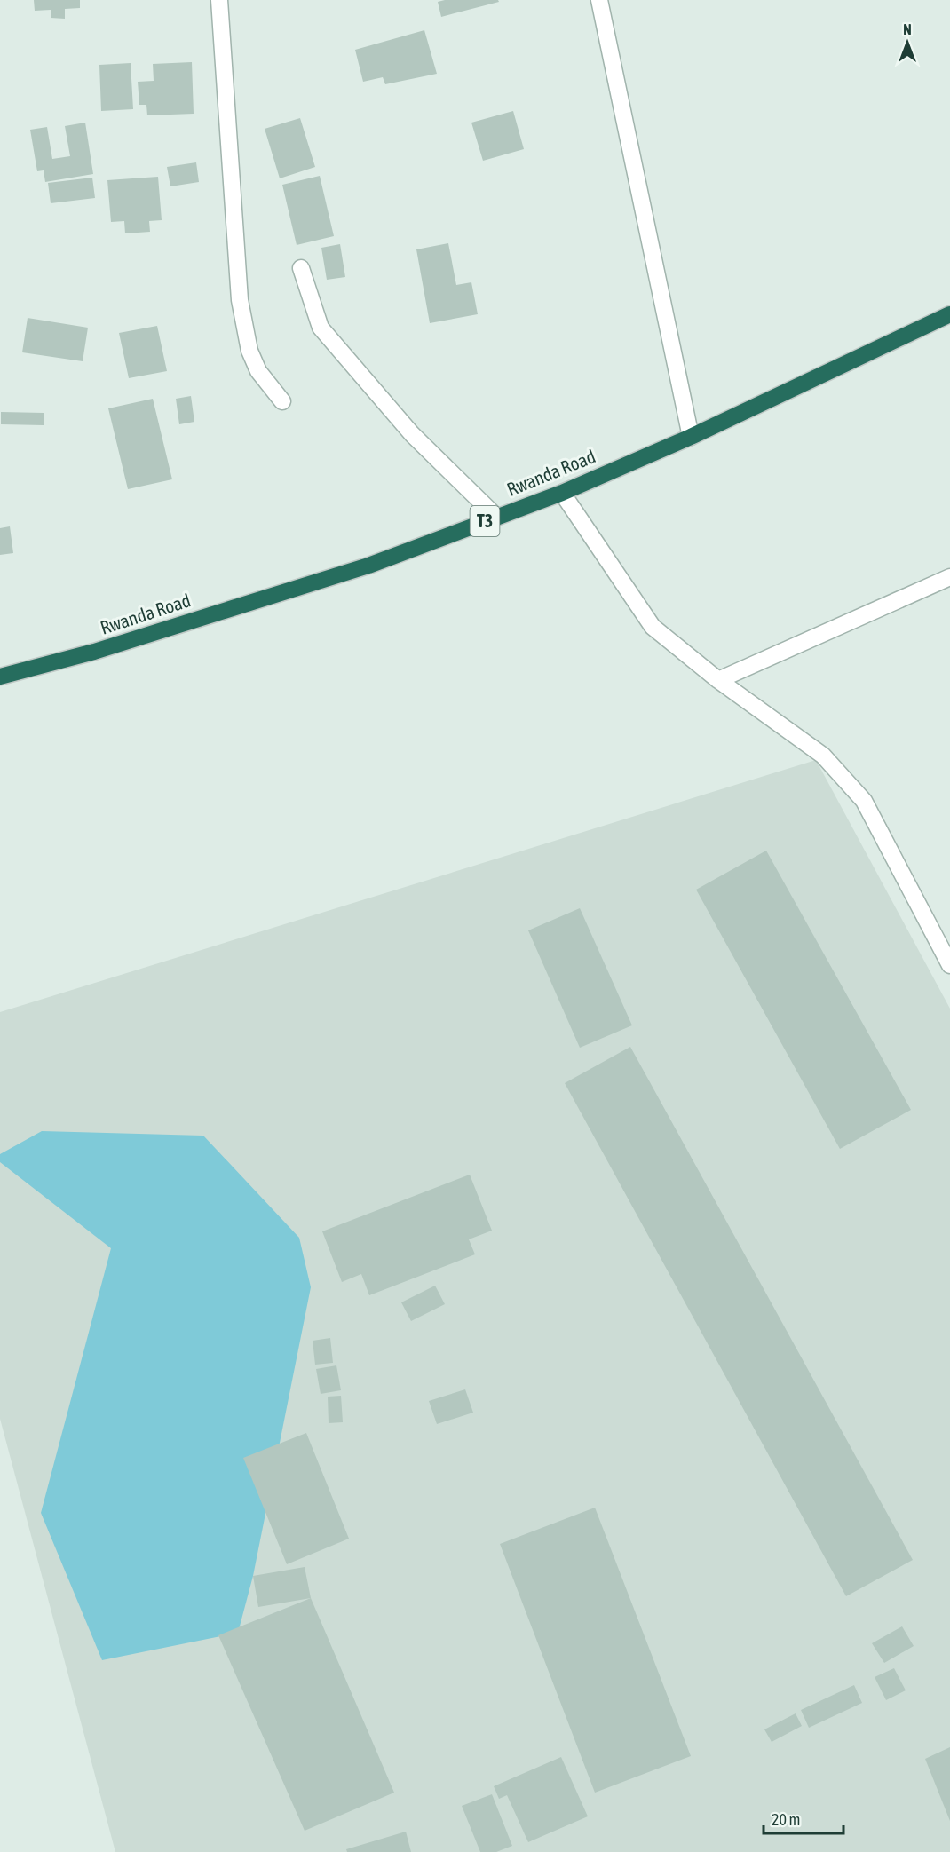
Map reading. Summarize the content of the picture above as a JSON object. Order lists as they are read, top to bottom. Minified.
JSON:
{"streets":{"highway":["Rwanda Road","T3"]},"scale_bar":"20 m","north":"top"}
